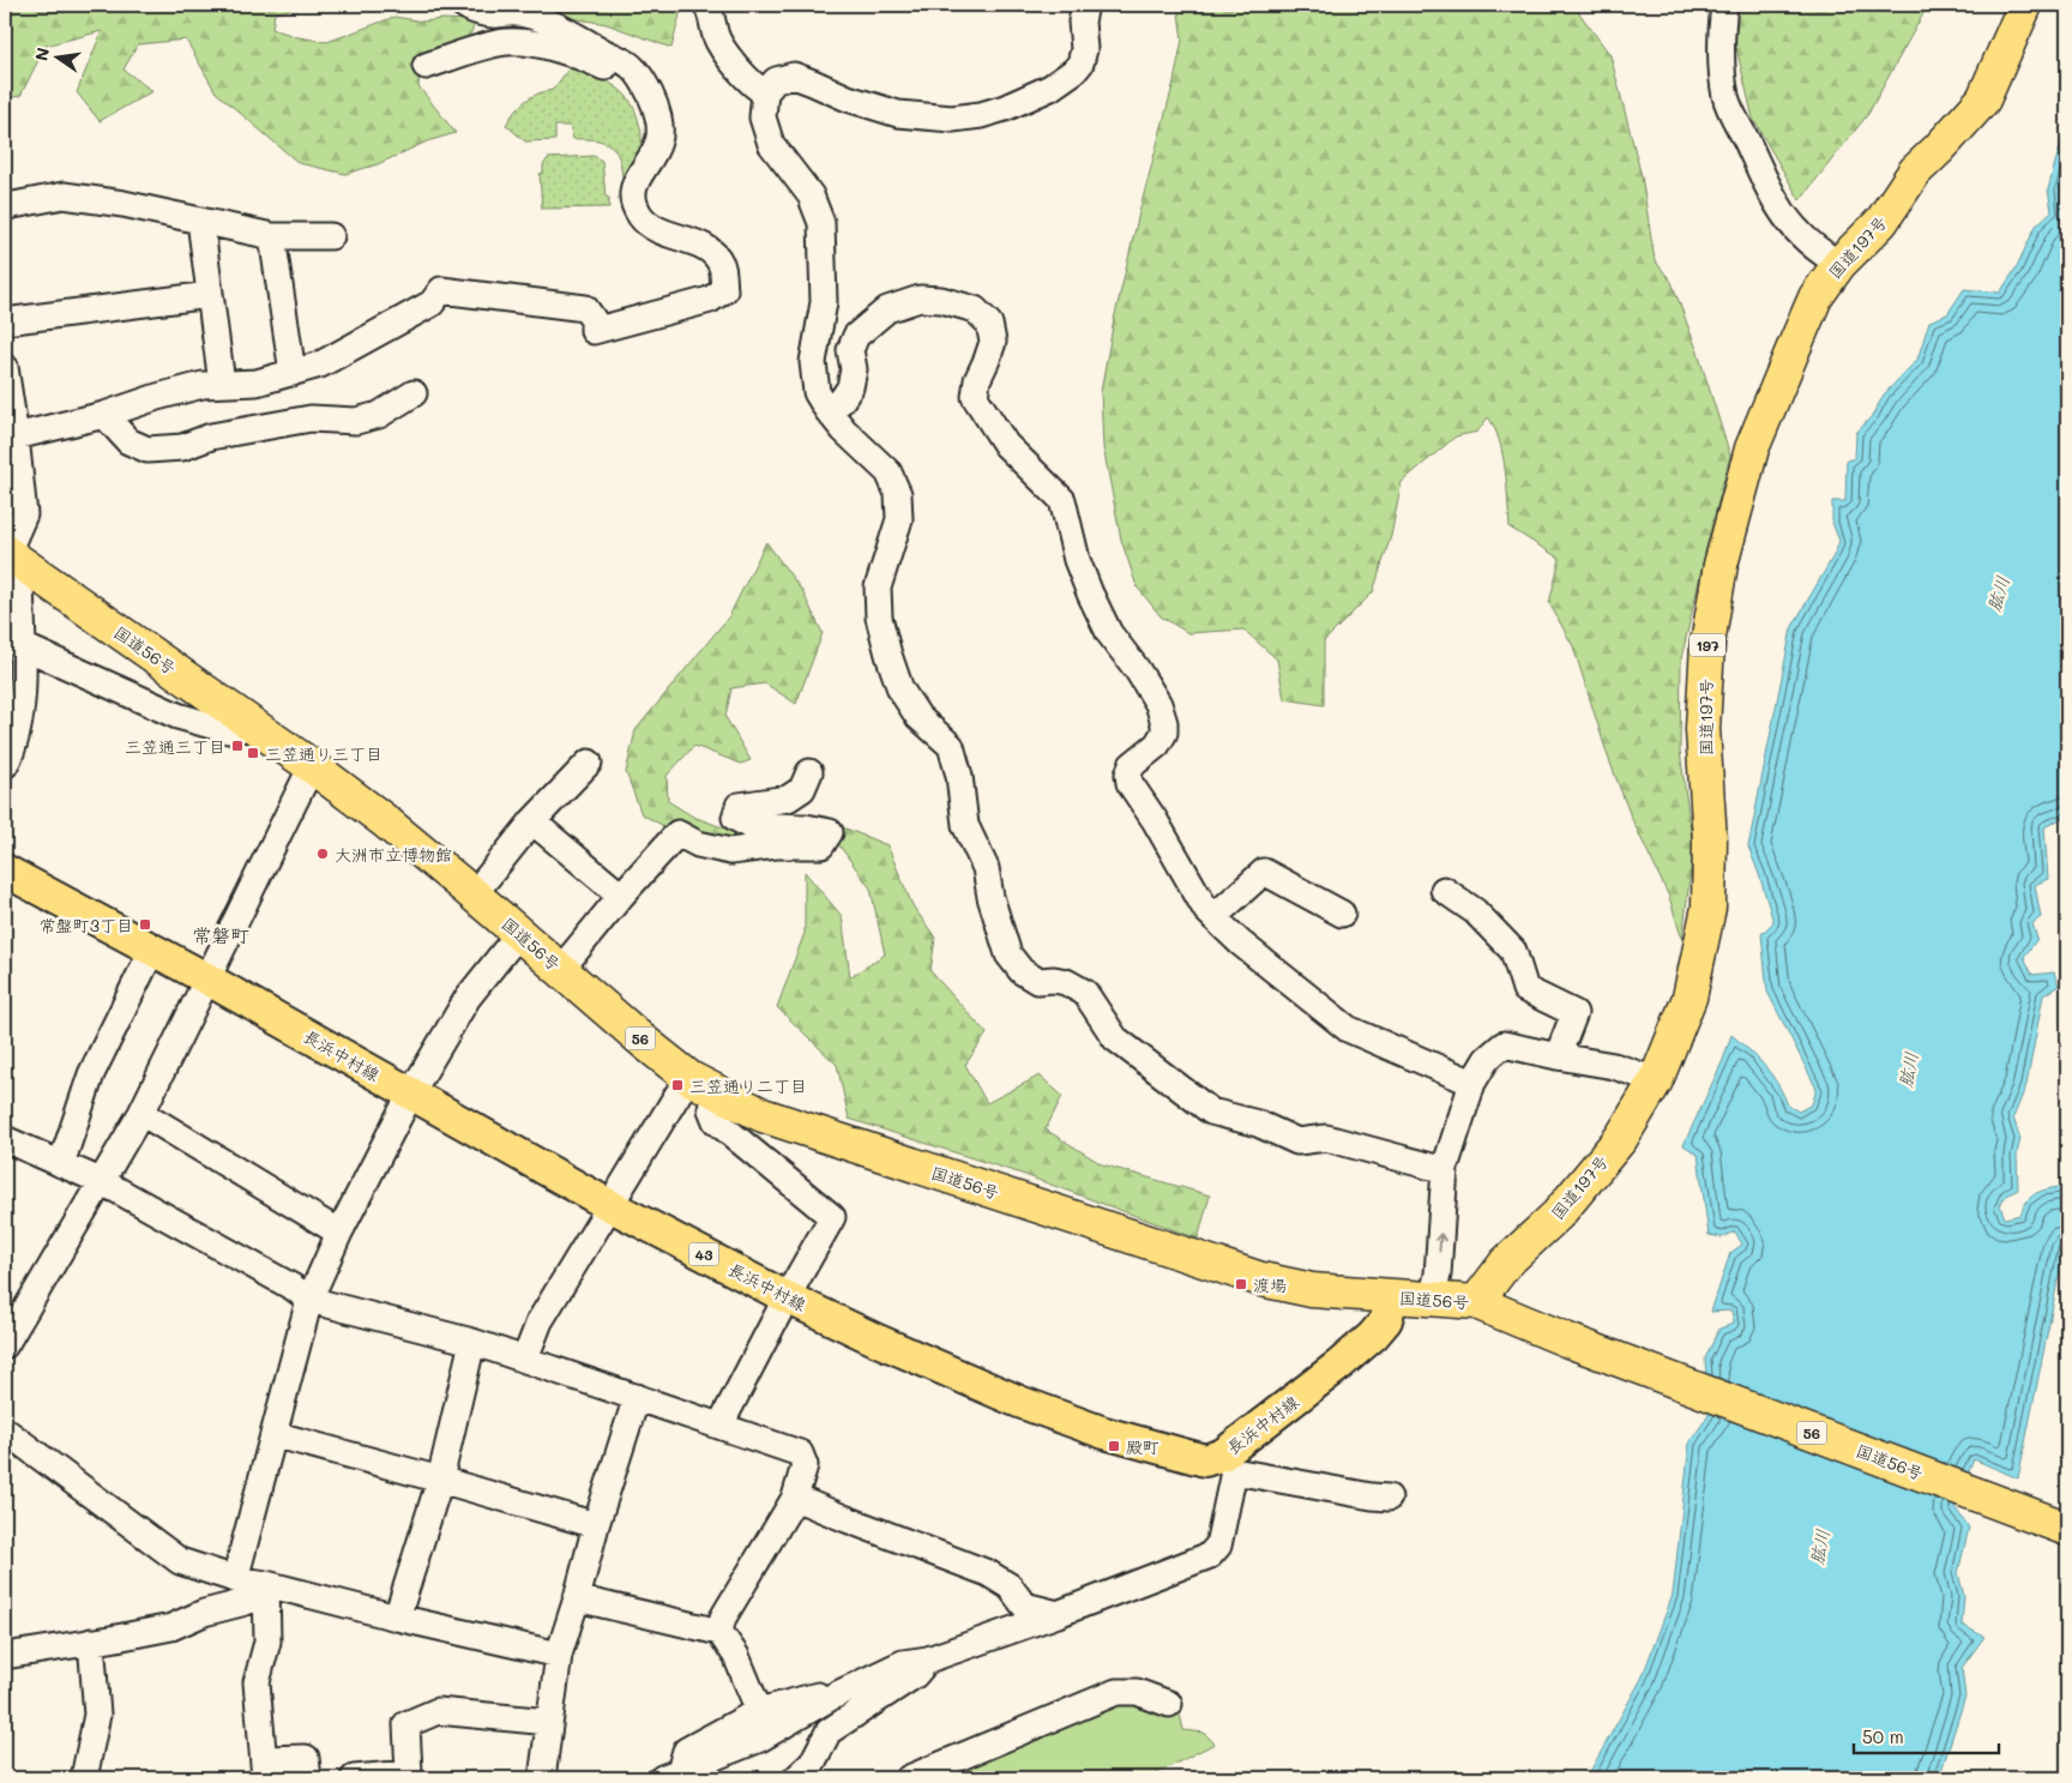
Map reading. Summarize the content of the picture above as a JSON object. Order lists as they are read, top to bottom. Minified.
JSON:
{"streets":{"highway":["国道197号","197","国道56号","56"],"main road":["長浜中村線","43"]},"crossings":[["国道197号","国道56号"],["国道56号","長浜中村線"]],"districts":["常磐町"],"water":["肱川"],"places":{"transit":["三笠通三丁目","三笠通り三丁目","常盤町3丁目","三笠通り二丁目","渡場","殿町"],"other":["大洲市立博物館"]},"scale_bar":"50 m","north":"left"}
